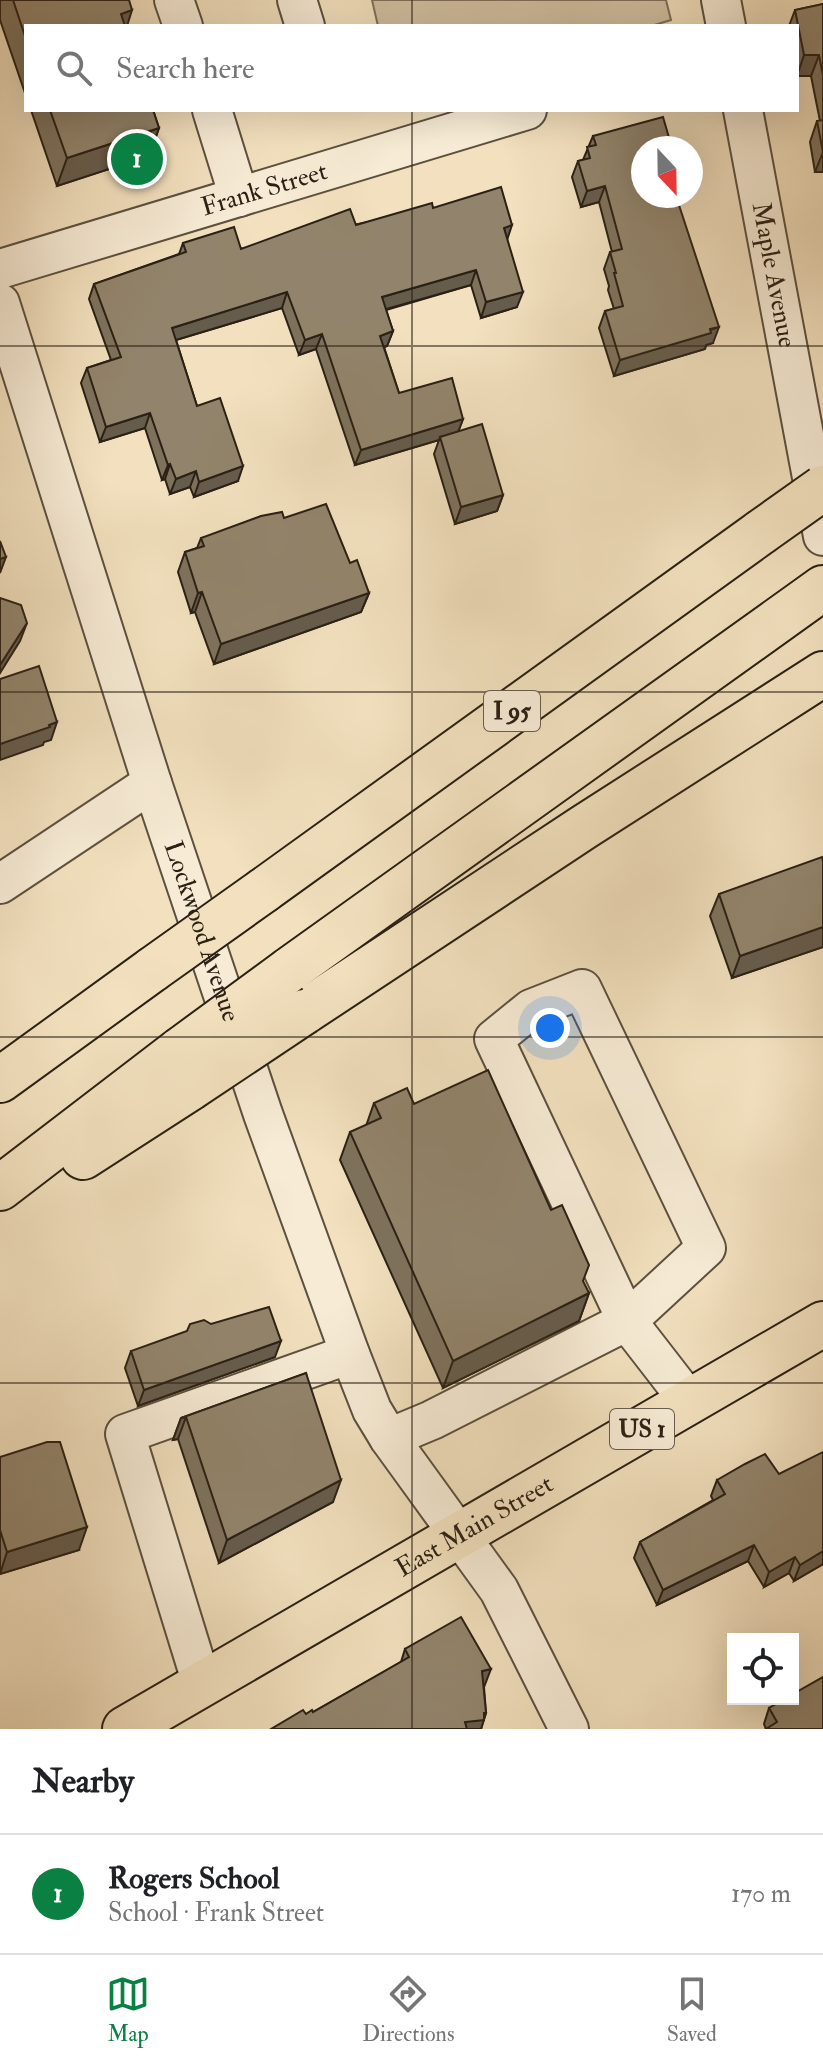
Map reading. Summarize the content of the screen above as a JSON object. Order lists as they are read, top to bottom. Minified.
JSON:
{"streets":{"main road":["I 95","US 1","East Main Street"],"street":["Frank Street","Maple Avenue","Lockwood Avenue"]},"crossings":[["Lockwood Avenue","East Main Street"]],"north":"bottom","page":{"search":"Search here","pins":"1","heading":"Nearby","list":[{"mark":"1","name":"Rogers School","note":"School · Frank Street","value":"170 m"}],"nav":["Map","Directions","Saved"]}}
